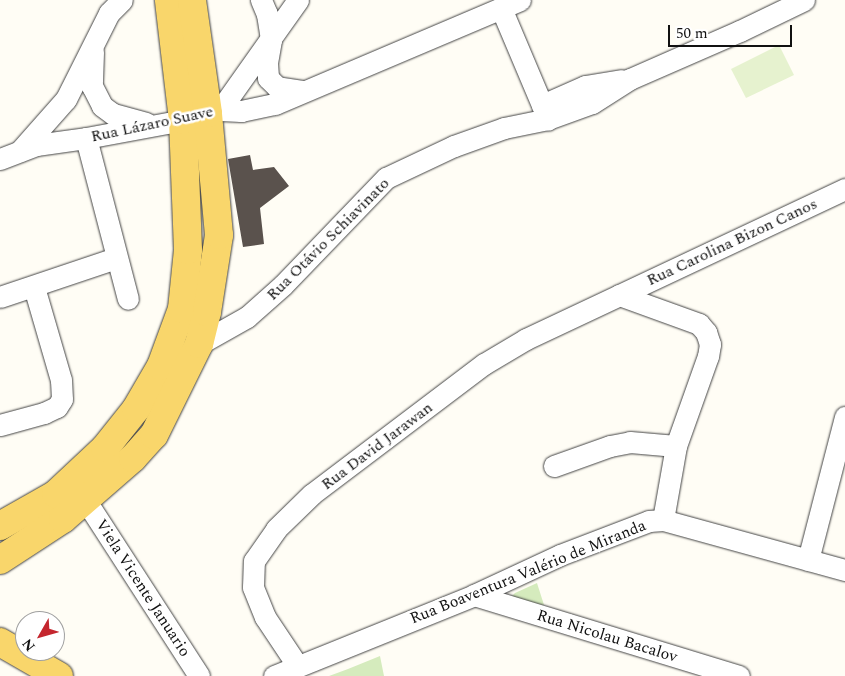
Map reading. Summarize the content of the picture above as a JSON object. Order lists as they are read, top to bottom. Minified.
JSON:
{"streets":{"street":["Rua Lázaro Suave","Rua Otávio Schiavinato","Rua Carolina Bizon Canos","Rua David Jarawan","Rua Boaventura Valério de Miranda","Viela Vicente Januario","Rua Nicolau Bacalov"]},"crossings":[["Rua Carolina Bizon Canos","Rua David Jarawan"],["Rua David Jarawan","Rua Boaventura Valério de Miranda"],["Rua Boaventura Valério de Miranda","Rua Nicolau Bacalov"]],"scale_bar":"50 m","north":"bottom left"}
